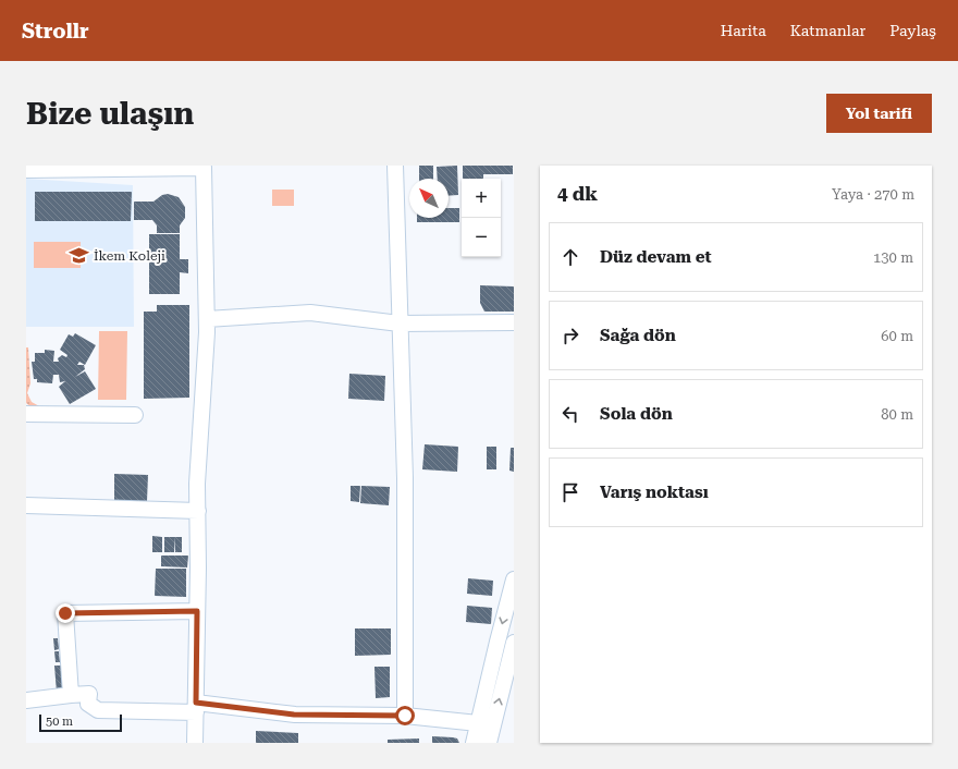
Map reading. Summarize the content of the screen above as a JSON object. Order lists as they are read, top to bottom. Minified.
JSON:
{"places":{"school or university":["İkem Koleji"]},"scale_bar":"50 m","north":"top left","page":{"header":"Strollr","nav":["Harita","Katmanlar","Paylaş"],"buttons":"Yol tarifi","title":"Bize ulaşın","heading":["4 dk","Yaya · 270 m"],"map_buttons":["+","−"],"list":[["Düz devam et","130 m"],["Sağa dön","60 m"],["Sola dön","80 m"],"Varış noktası"],"scale":"50 m"}}
